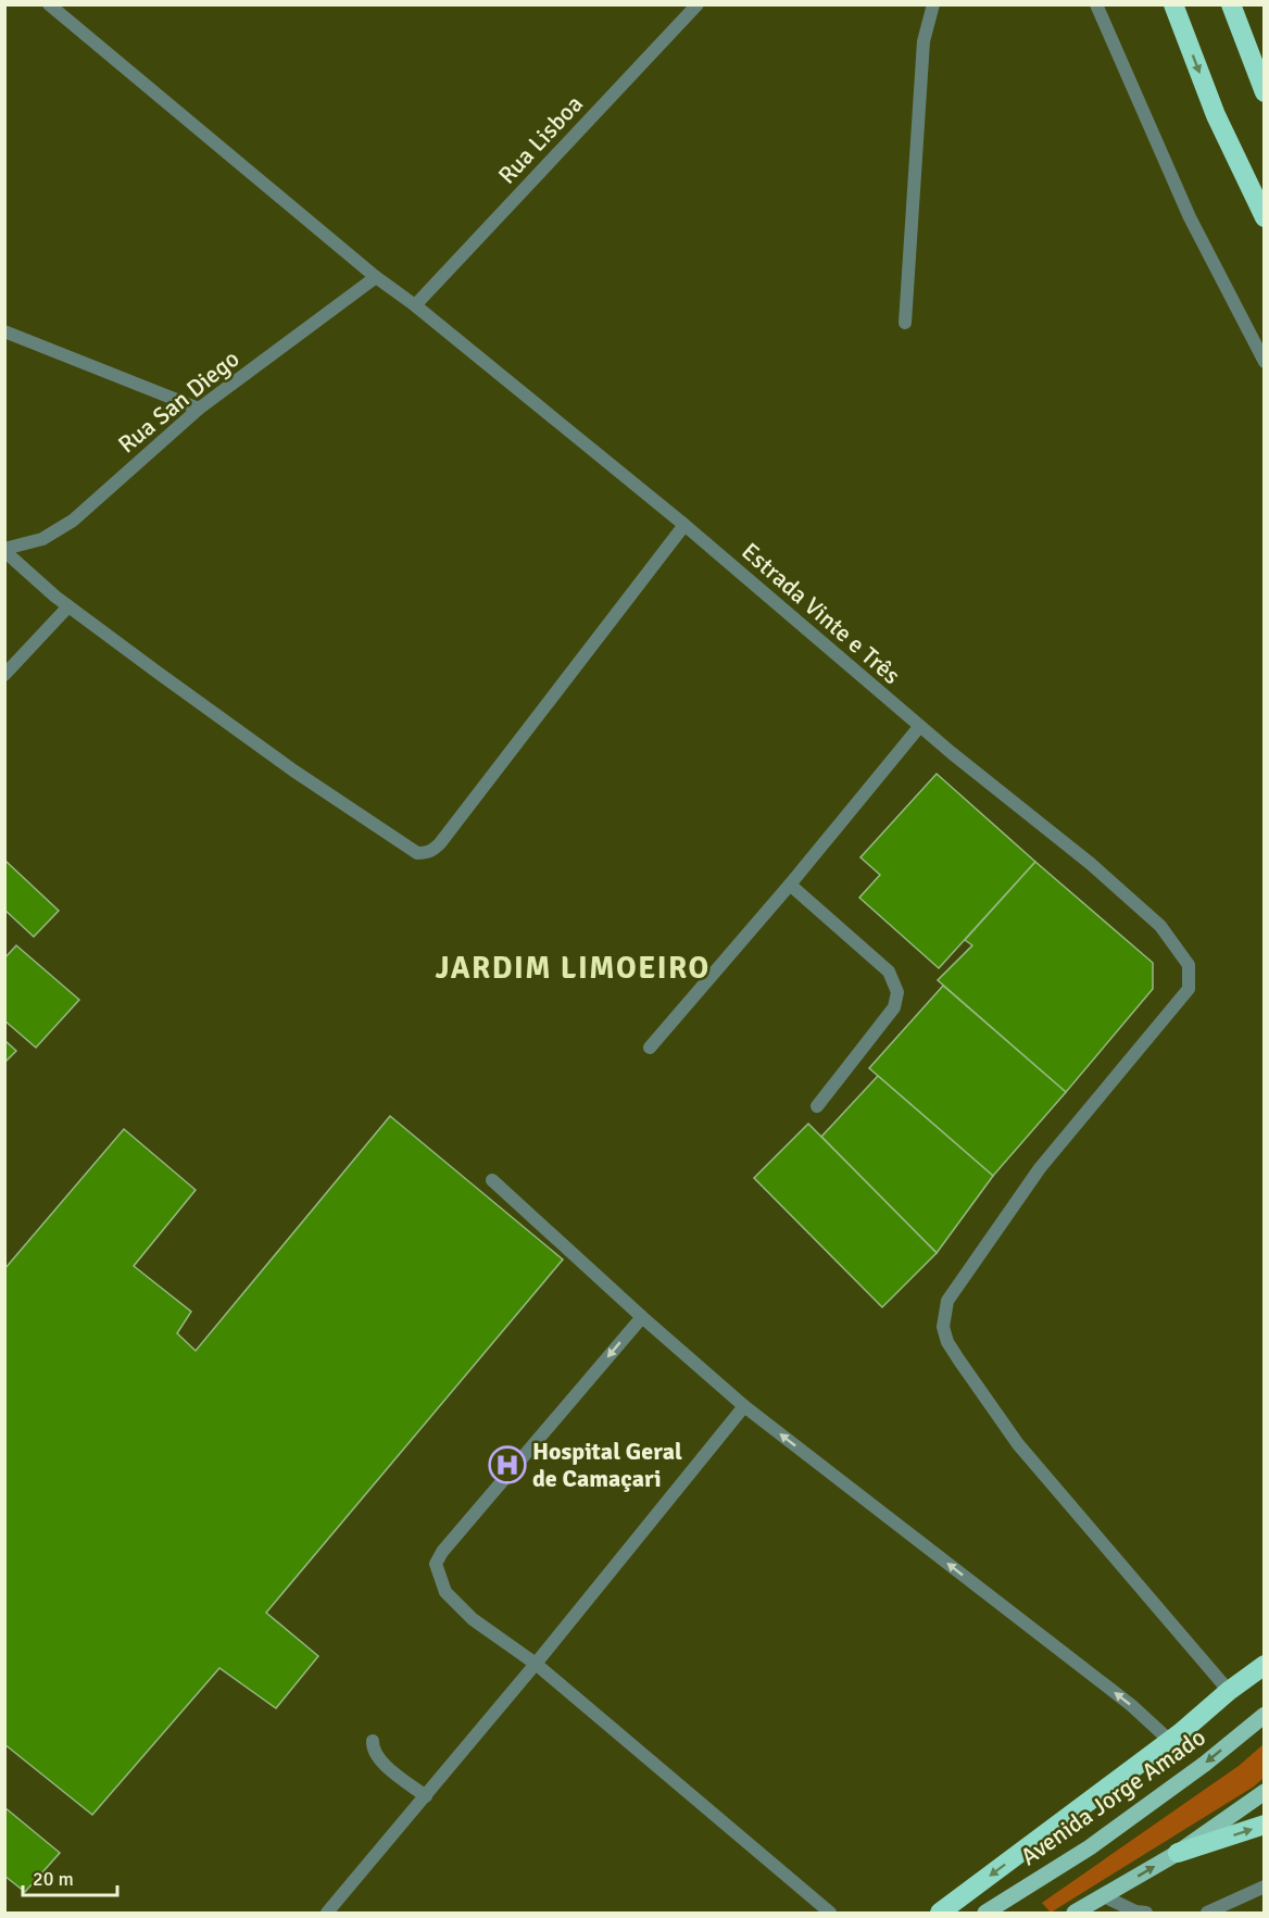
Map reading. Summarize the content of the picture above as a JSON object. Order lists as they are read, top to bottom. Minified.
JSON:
{"streets":{"main road":["Avenida Jorge Amado"],"street":["Rua Lisboa","Rua San Diego","Estrada Vinte e Três"]},"crossings":[["Rua Lisboa","Estrada Vinte e Três"],["Rua San Diego","Estrada Vinte e Três"]],"districts":["JARDIM LIMOEIRO"],"places":{"hospital":["Hospital Geral de Camaçari"]},"scale_bar":"20 m"}
